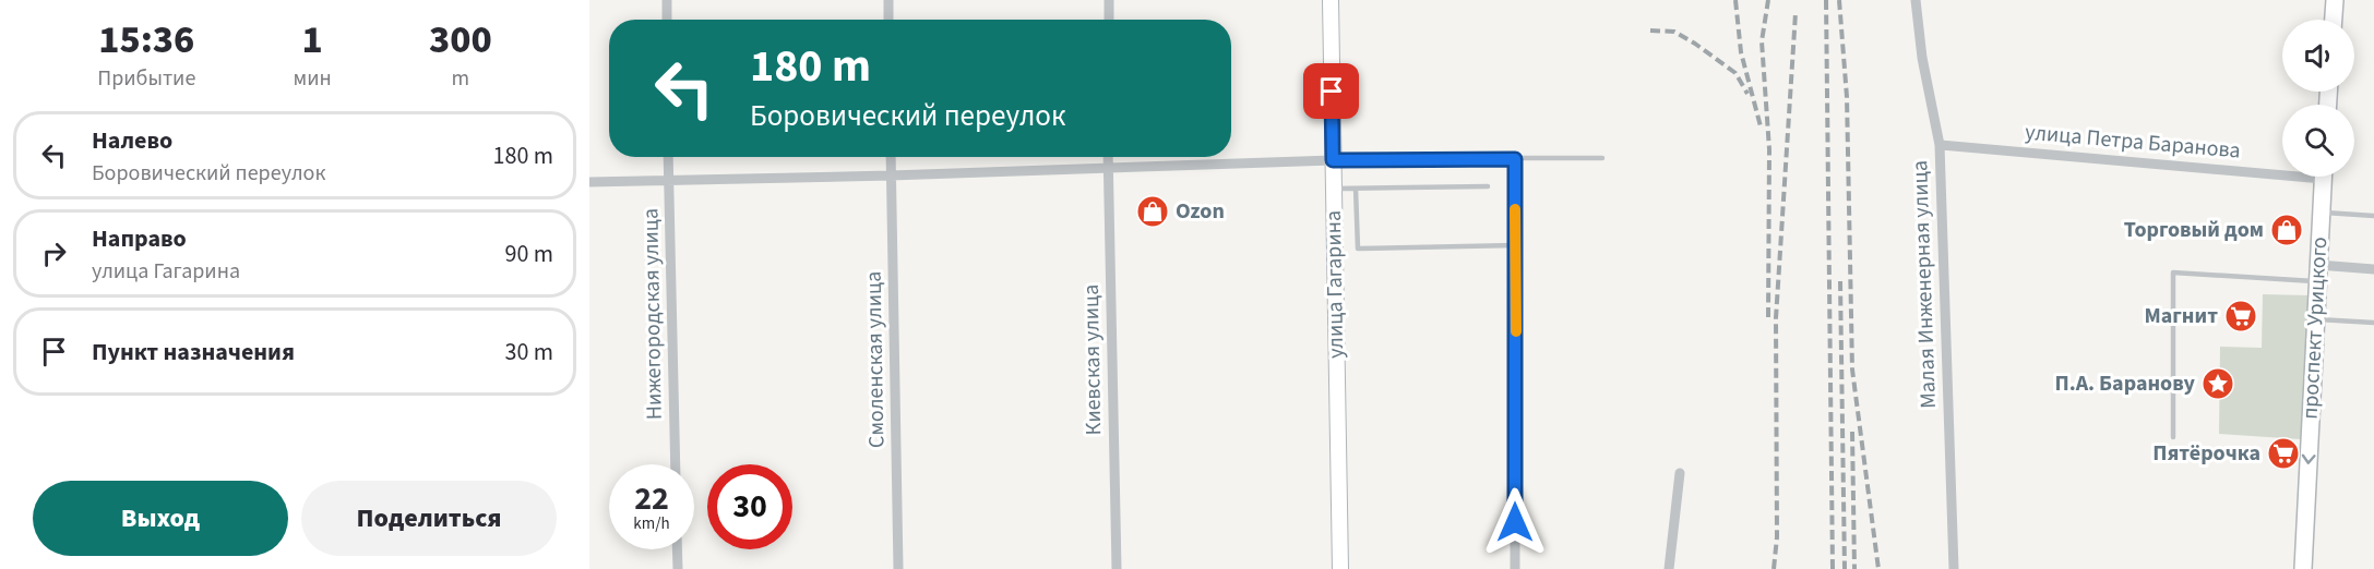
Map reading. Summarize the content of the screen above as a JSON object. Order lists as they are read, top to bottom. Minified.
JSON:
{"streets":{"main road":["проспект Урицкого"],"street":["улица Петра Баранова","улица Гагарина","Малая Инженерная улица","Нижегородская улица","Смоленская улица","Киевская улица"]},"crossings":[["улица Петра Баранова","Малая Инженерная улица"]],"one_way":["проспект Урицкого"],"places":{"shop":["Ozon","Торговый дом"],"supermarket":["Магнит","Пятёрочка"],"place":["П.А. Баранову"]},"page":{"eta":["15:36","Прибытие","1","мин","300","m"],"turn":["180 m","Боровический переулок"],"list":[{"name":"Налево","note":"Боровический переулок","value":"180 m"},{"name":"Направо","note":"улица Гагарина","value":"90 m"},{"name":"Пункт назначения","value":"30 m"}],"speed":"22 km/h","limit":"30","buttons":["Выход","Поделиться"]}}
